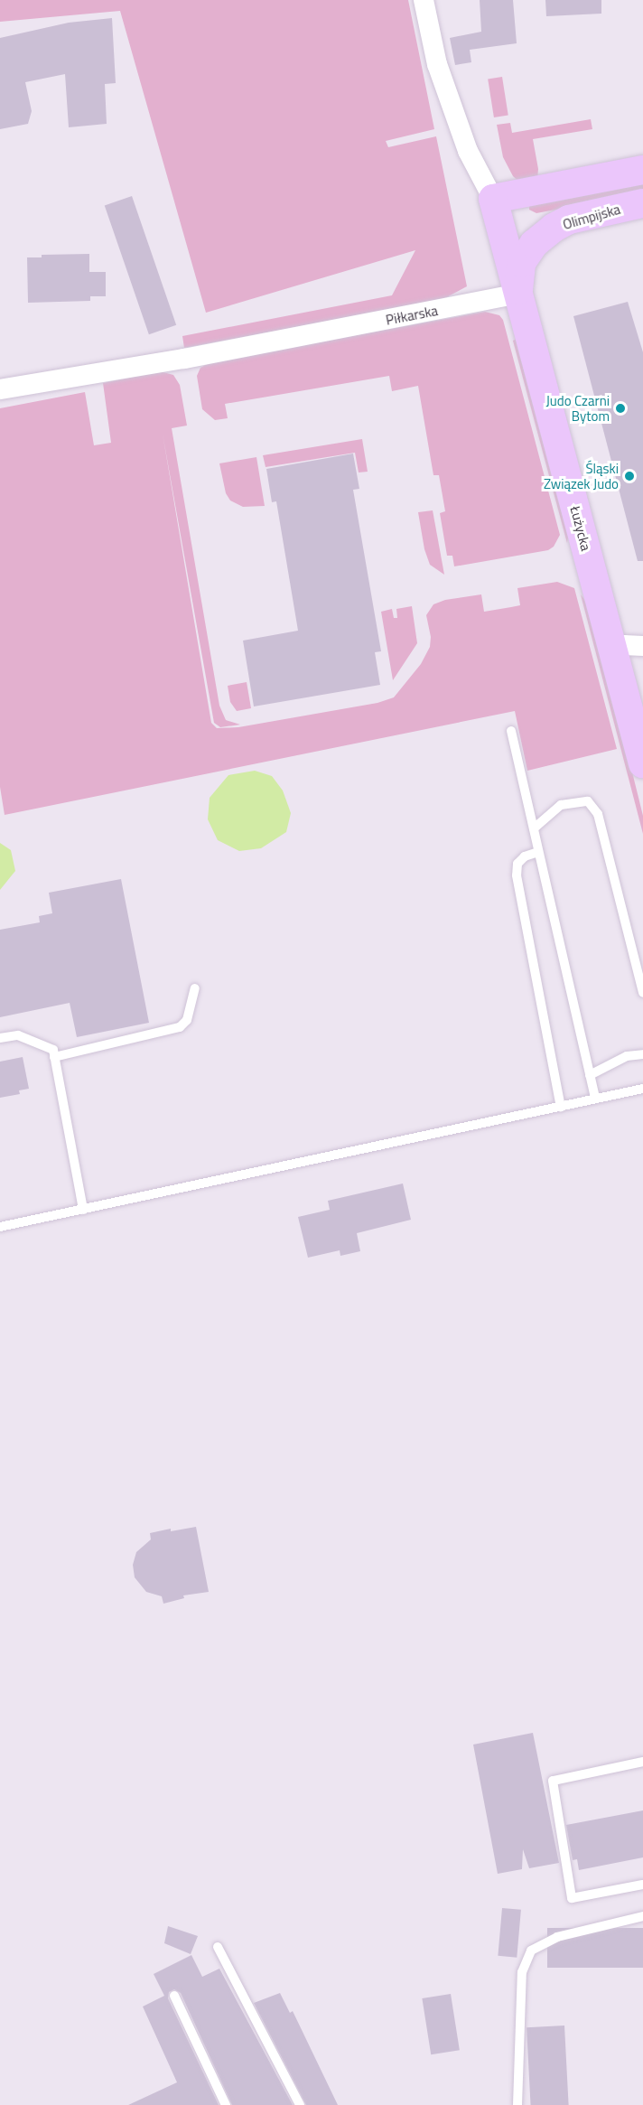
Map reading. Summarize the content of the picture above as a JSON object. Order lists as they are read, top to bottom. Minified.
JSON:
{"streets":{"street":["Olimpijska","Piłkarska","Łużycka"]},"crossings":[["Olimpijska","Piłkarska"],["Olimpijska","Łużycka"],["Piłkarska","Łużycka"]],"places":["Judo Czarni Bytom","Śląski Związek Judo"]}
